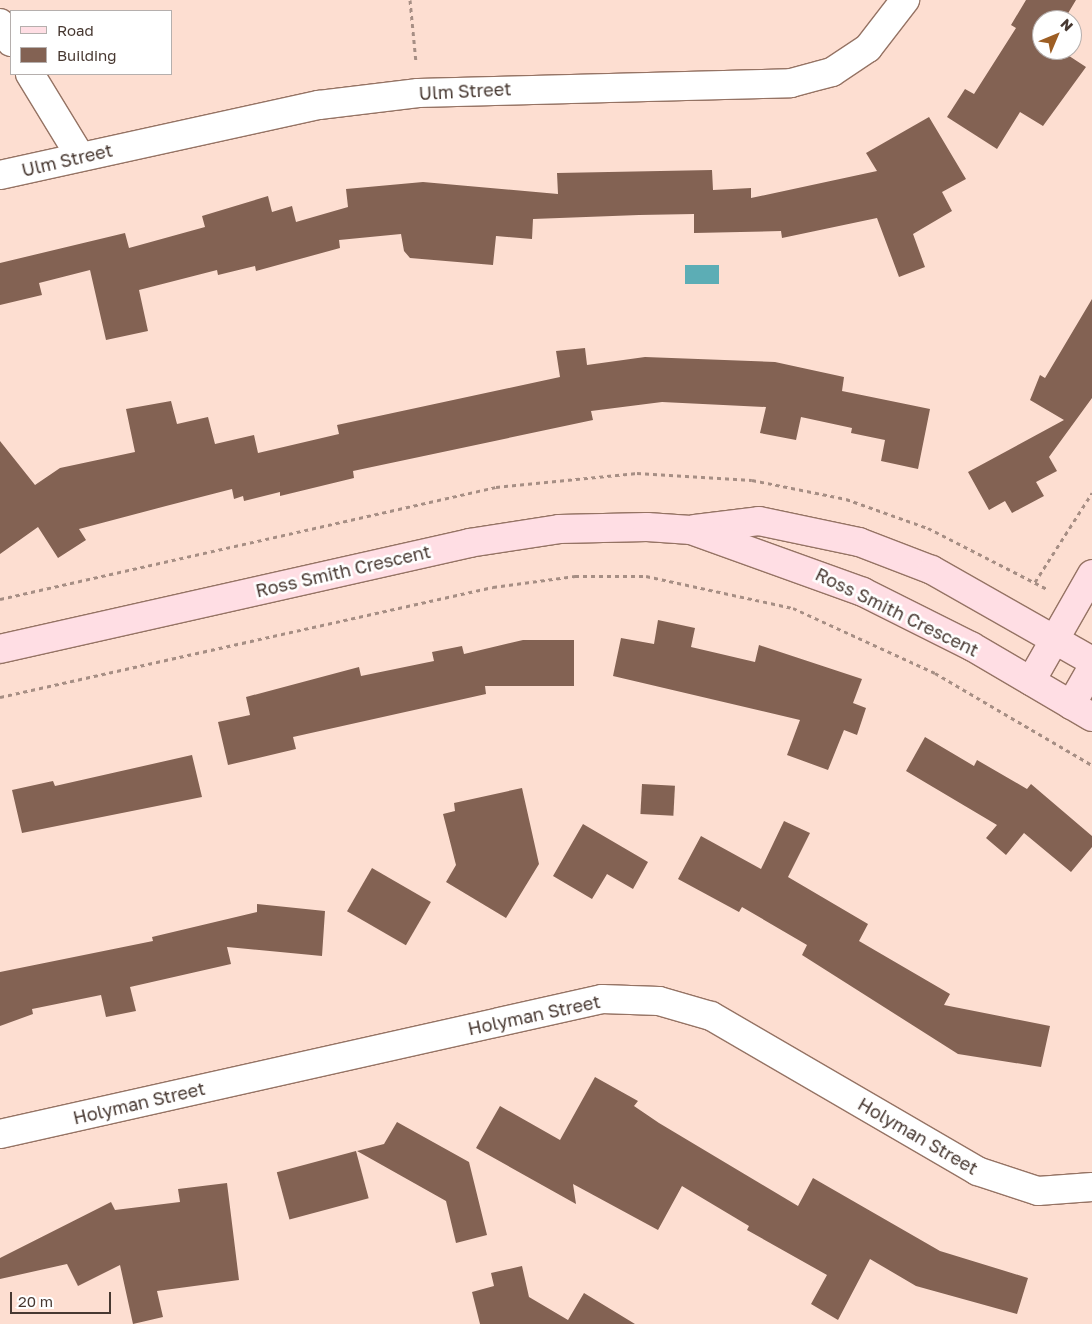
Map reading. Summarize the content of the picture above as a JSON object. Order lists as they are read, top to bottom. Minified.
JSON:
{"streets":{"street":["Ulm Street","Ross Smith Crescent","Holyman Street"]},"legend":["Road","Building"],"scale_bar":"20 m","north":"top right"}
